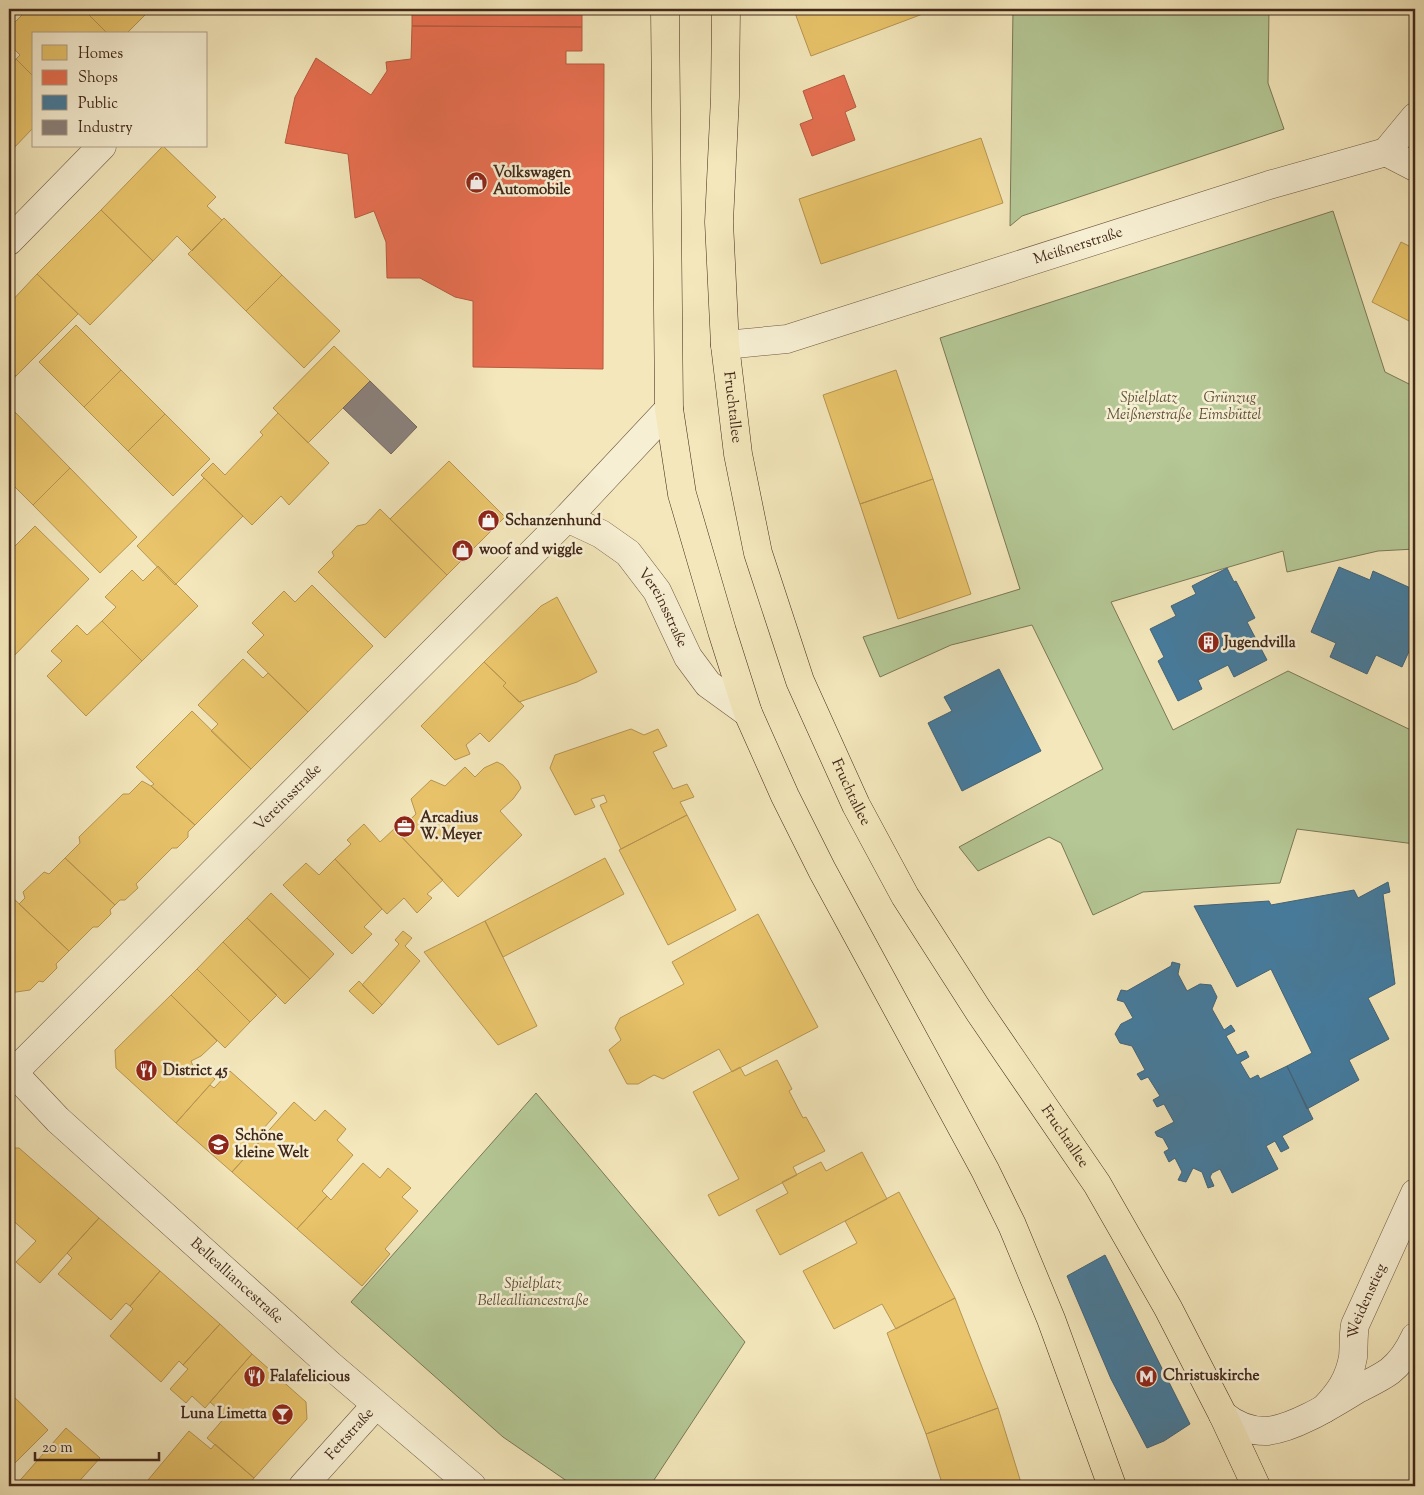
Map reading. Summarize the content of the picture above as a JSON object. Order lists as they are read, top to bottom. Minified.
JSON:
{"streets":{"main road":["Fruchtallee"],"street":["Meißnerstraße","Vereinsstraße","Bellealliancestraße","Weidenstieg","Fettstraße"]},"crossings":[["Meißnerstraße","Fruchtallee"],["Fruchtallee","Weidenstieg"],["Vereinsstraße","Bellealliancestraße"],["Bellealliancestraße","Fettstraße"]],"parks":["Spielplatz Meißnerstraße","Grünzug Eimsbüttel","Spielplatz Bellealliancestraße"],"places":{"shop":["Volkswagen Automobile","Schanzenhund","woof and wiggle"],"building":["Jugendvilla"],"office":["Arcadius W. Meyer"],"restaurant":["District 45","Falafelicious"],"school or university":["Schöne kleine Welt"],"metro station":["Christuskirche"],"bar":["Luna Limetta"]},"legend":["Homes","Shops","Public","Industry"],"scale_bar":"20 m"}
